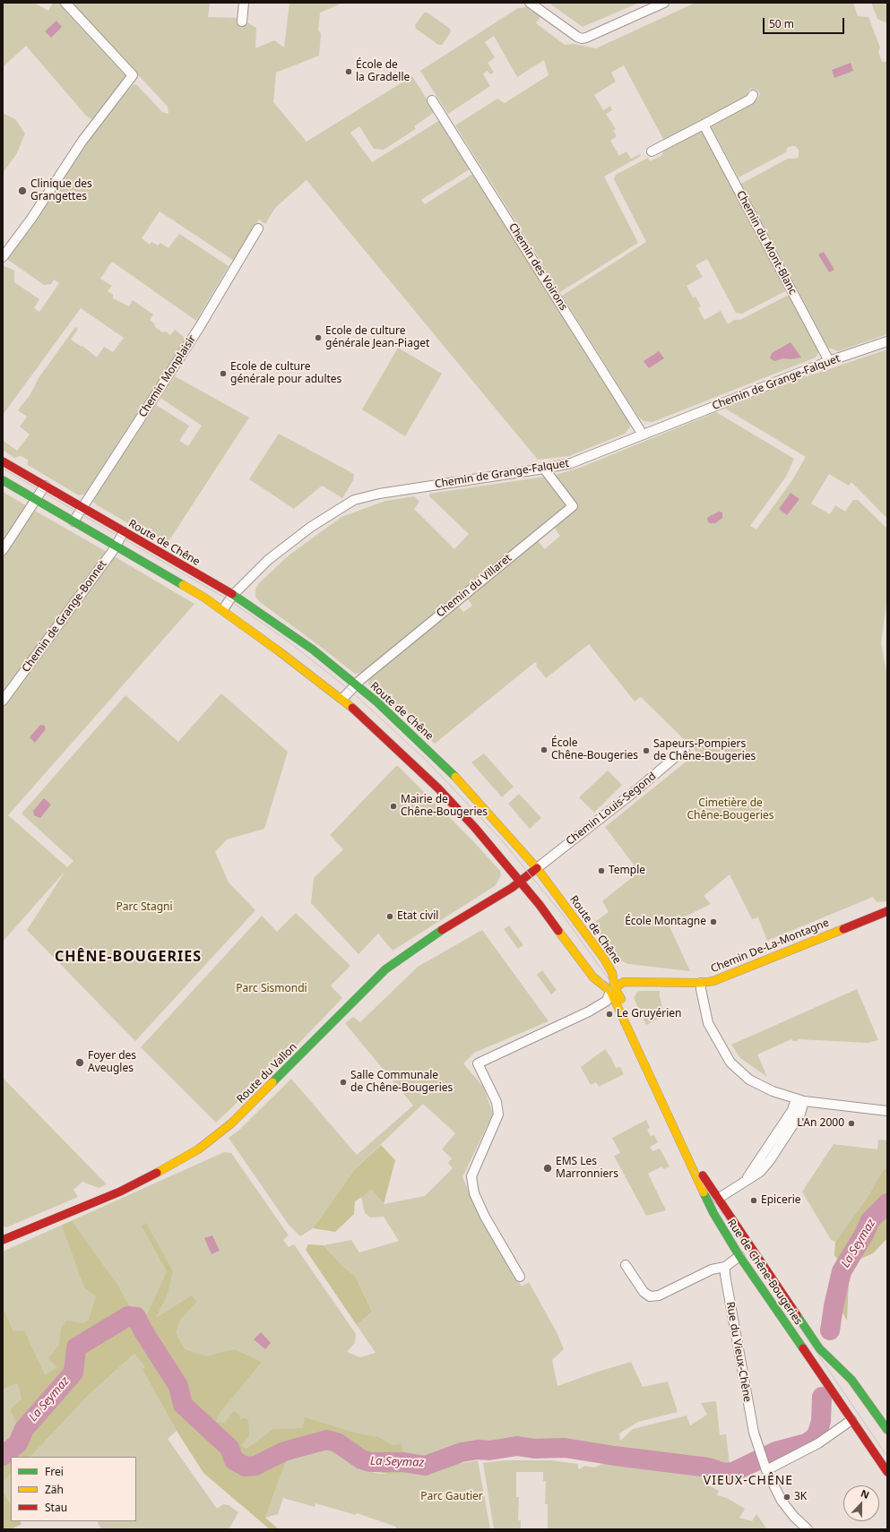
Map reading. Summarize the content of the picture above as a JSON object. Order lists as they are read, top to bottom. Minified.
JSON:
{"streets":{"main road":["Route de Chêne","Chemin De-La-Montagne","Route du Vallon","Rue de Chêne-Bougeries"],"street":["Chemin du Mont-Blanc","Chemin des Voirons","Chemin Monplaisir","Chemin de Grange-Falquet","Chemin du Villaret","Chemin de Grange-Bonnet","Chemin Louis-Segond","Rue du Vieux-Chêne"]},"crossings":[["Chemin du Mont-Blanc","Chemin de Grange-Falquet"],["Chemin des Voirons","Chemin de Grange-Falquet"],["Chemin Monplaisir","Route de Chêne"],["Chemin de Grange-Falquet","Route de Chêne"],["Chemin de Grange-Falquet","Chemin du Villaret"],["Route de Chêne","Chemin du Villaret"],["Route de Chêne","Chemin de Grange-Bonnet"],["Route de Chêne","Chemin Louis-Segond"],["Route de Chêne","Chemin De-La-Montagne"],["Route de Chêne","Route du Vallon"],["Route de Chêne","Rue de Chêne-Bougeries"],["Chemin Louis-Segond","Route du Vallon"],["Chemin De-La-Montagne","Rue de Chêne-Bougeries"]],"districts":["CHÊNE-BOUGERIES","VIEUX-CHÊNE"],"water":["La Seymaz"],"parks":["Cimetière de Chêne-Bougeries","Parc Stagni","Parc Sismondi","Parc Gautier"],"places":["École de la Gradelle","Clinique des Grangettes","Ecole de culture générale Jean-Piaget","Ecole de culture générale pour adultes","École Chêne-Bougeries","Sapeurs-Pompiers de Chêne-Bougeries","Mairie de Chêne-Bougeries","Temple","Etat civil","École Montagne","Le Gruyérien","Foyer des Aveugles","Salle Communale de Chêne-Bougeries","L'An 2000","EMS Les Marronniers","Epicerie","3K"],"legend":["Frei","Zäh","Stau"],"scale_bar":"50 m","north":"top"}
